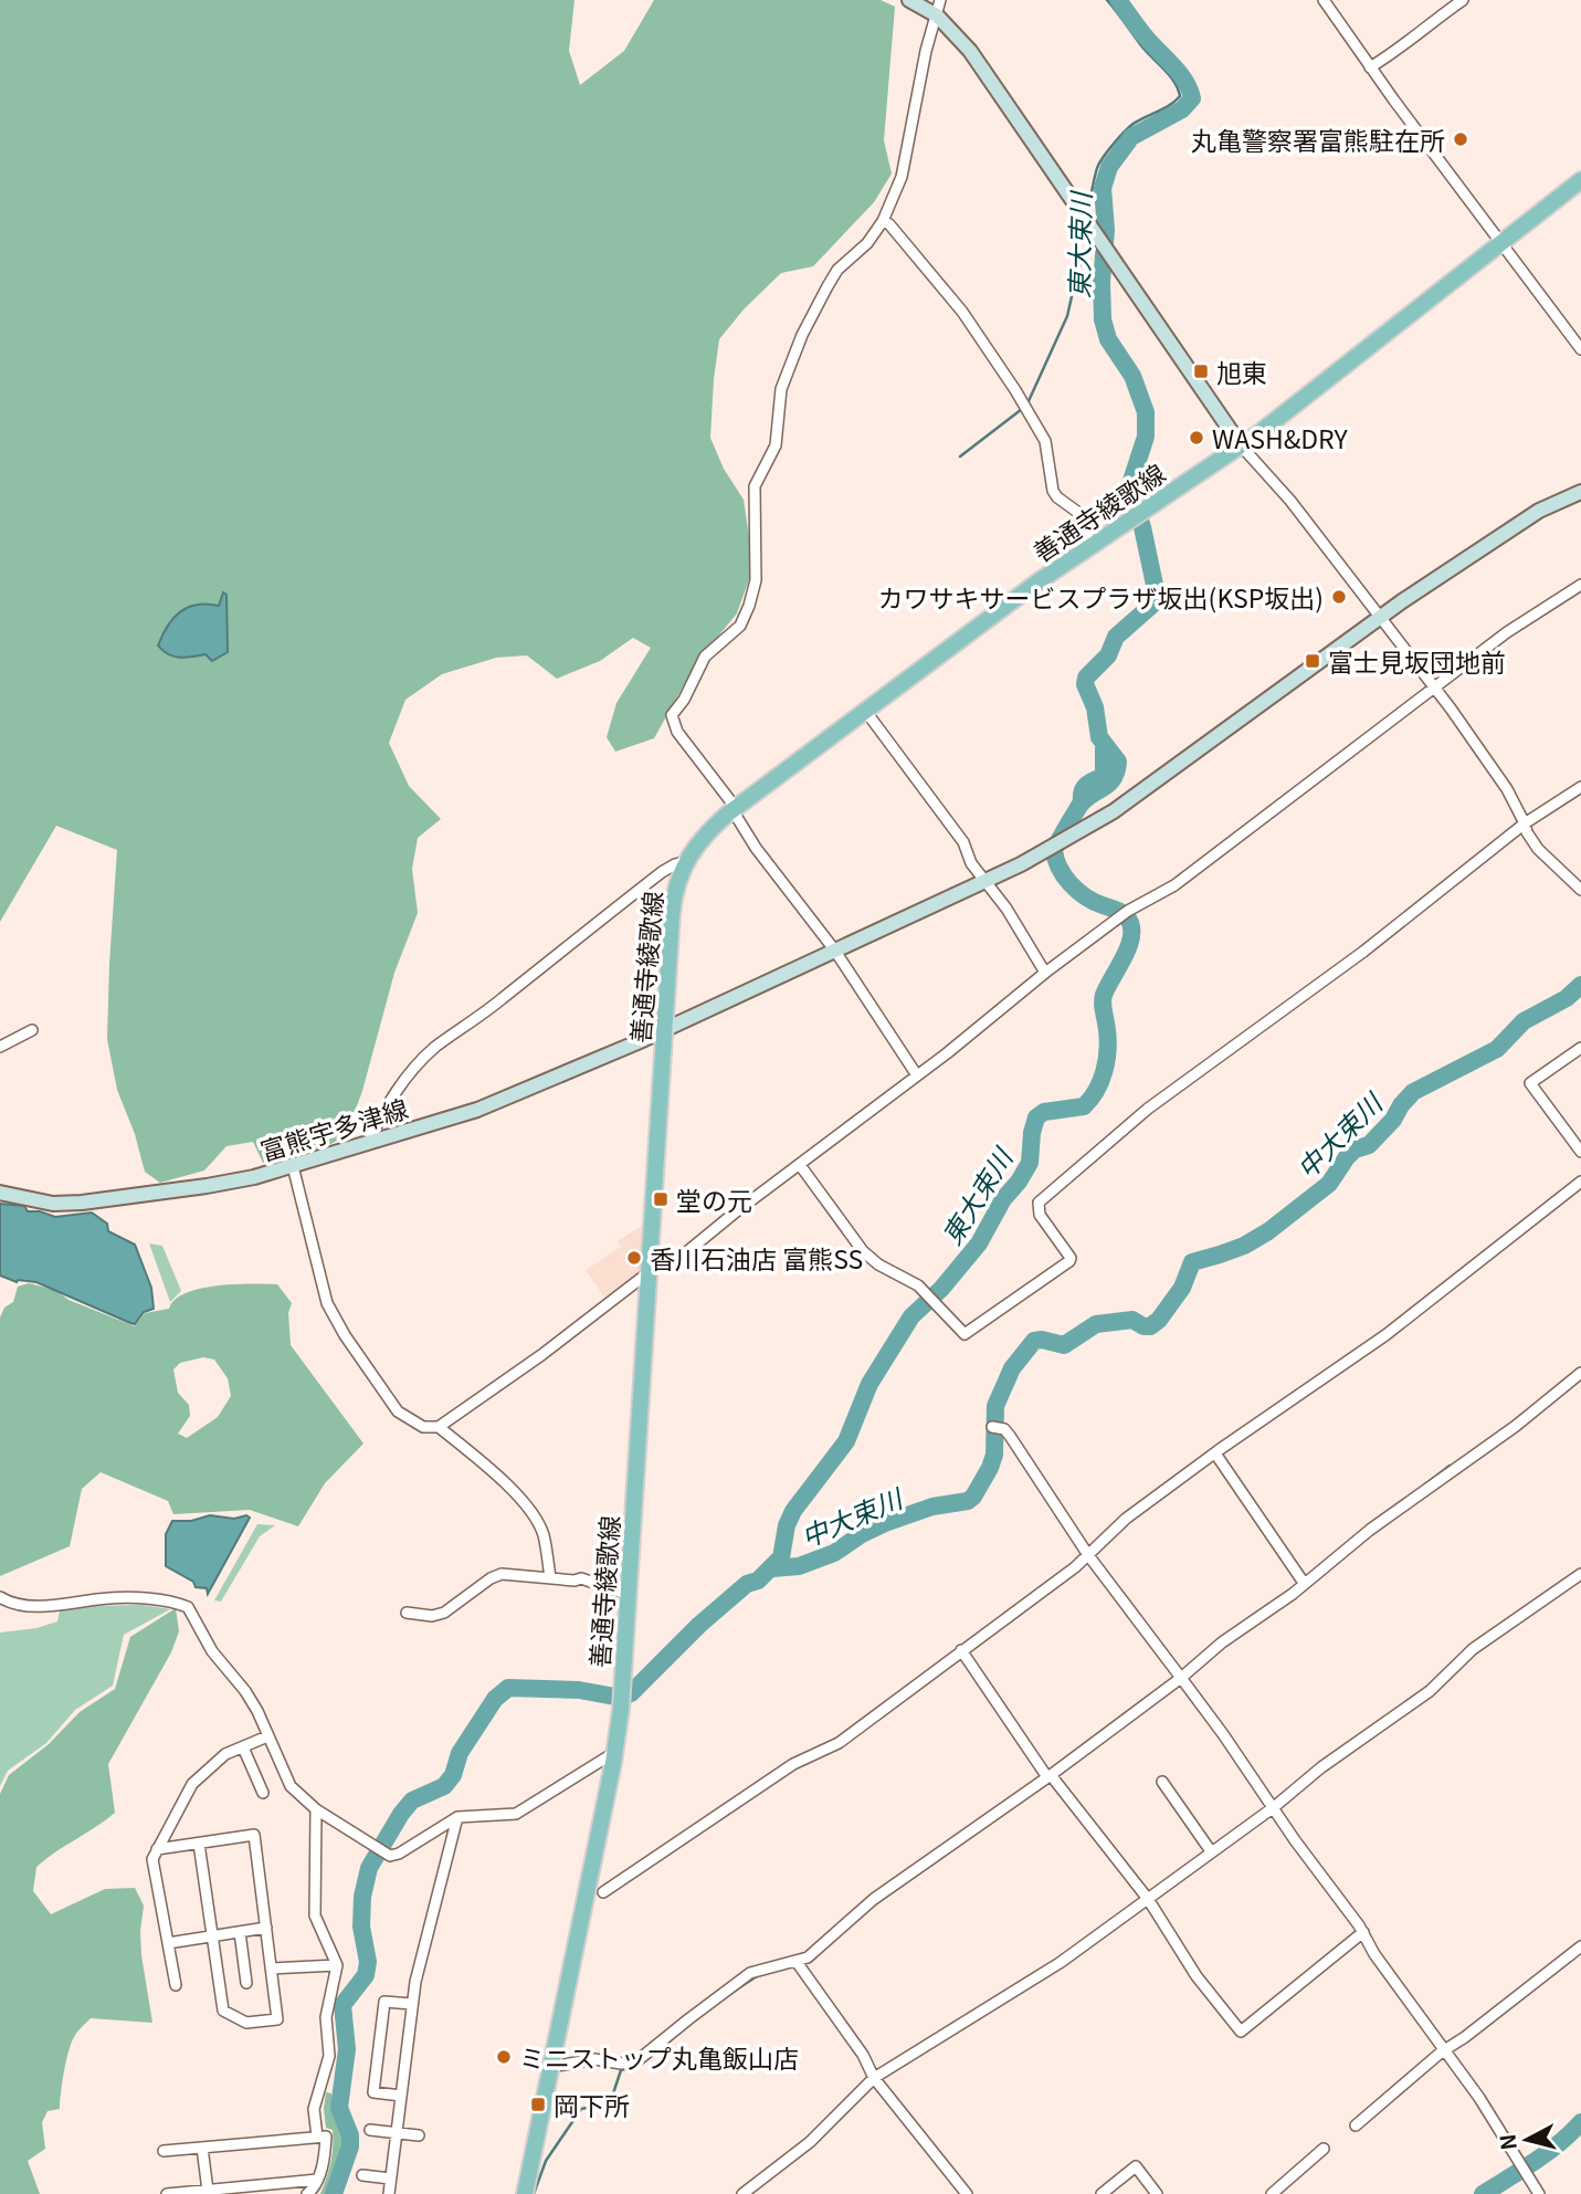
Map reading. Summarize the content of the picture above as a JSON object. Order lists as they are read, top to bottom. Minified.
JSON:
{"streets":{"main road":["善通寺綾歌線"],"street":["富熊宇多津線"]},"crossings":[["善通寺綾歌線","富熊宇多津線"]],"water":["東大束川","中大束川"],"places":{"other":["丸亀警察署富熊駐在所","WASH&DRY","カワサキサービスプラザ坂出(KSP坂出)","香川石油店 富熊SS","ミニストップ丸亀飯山店"],"transit":["旭東","富士見坂団地前","堂の元","岡下所"]},"north":"left"}
